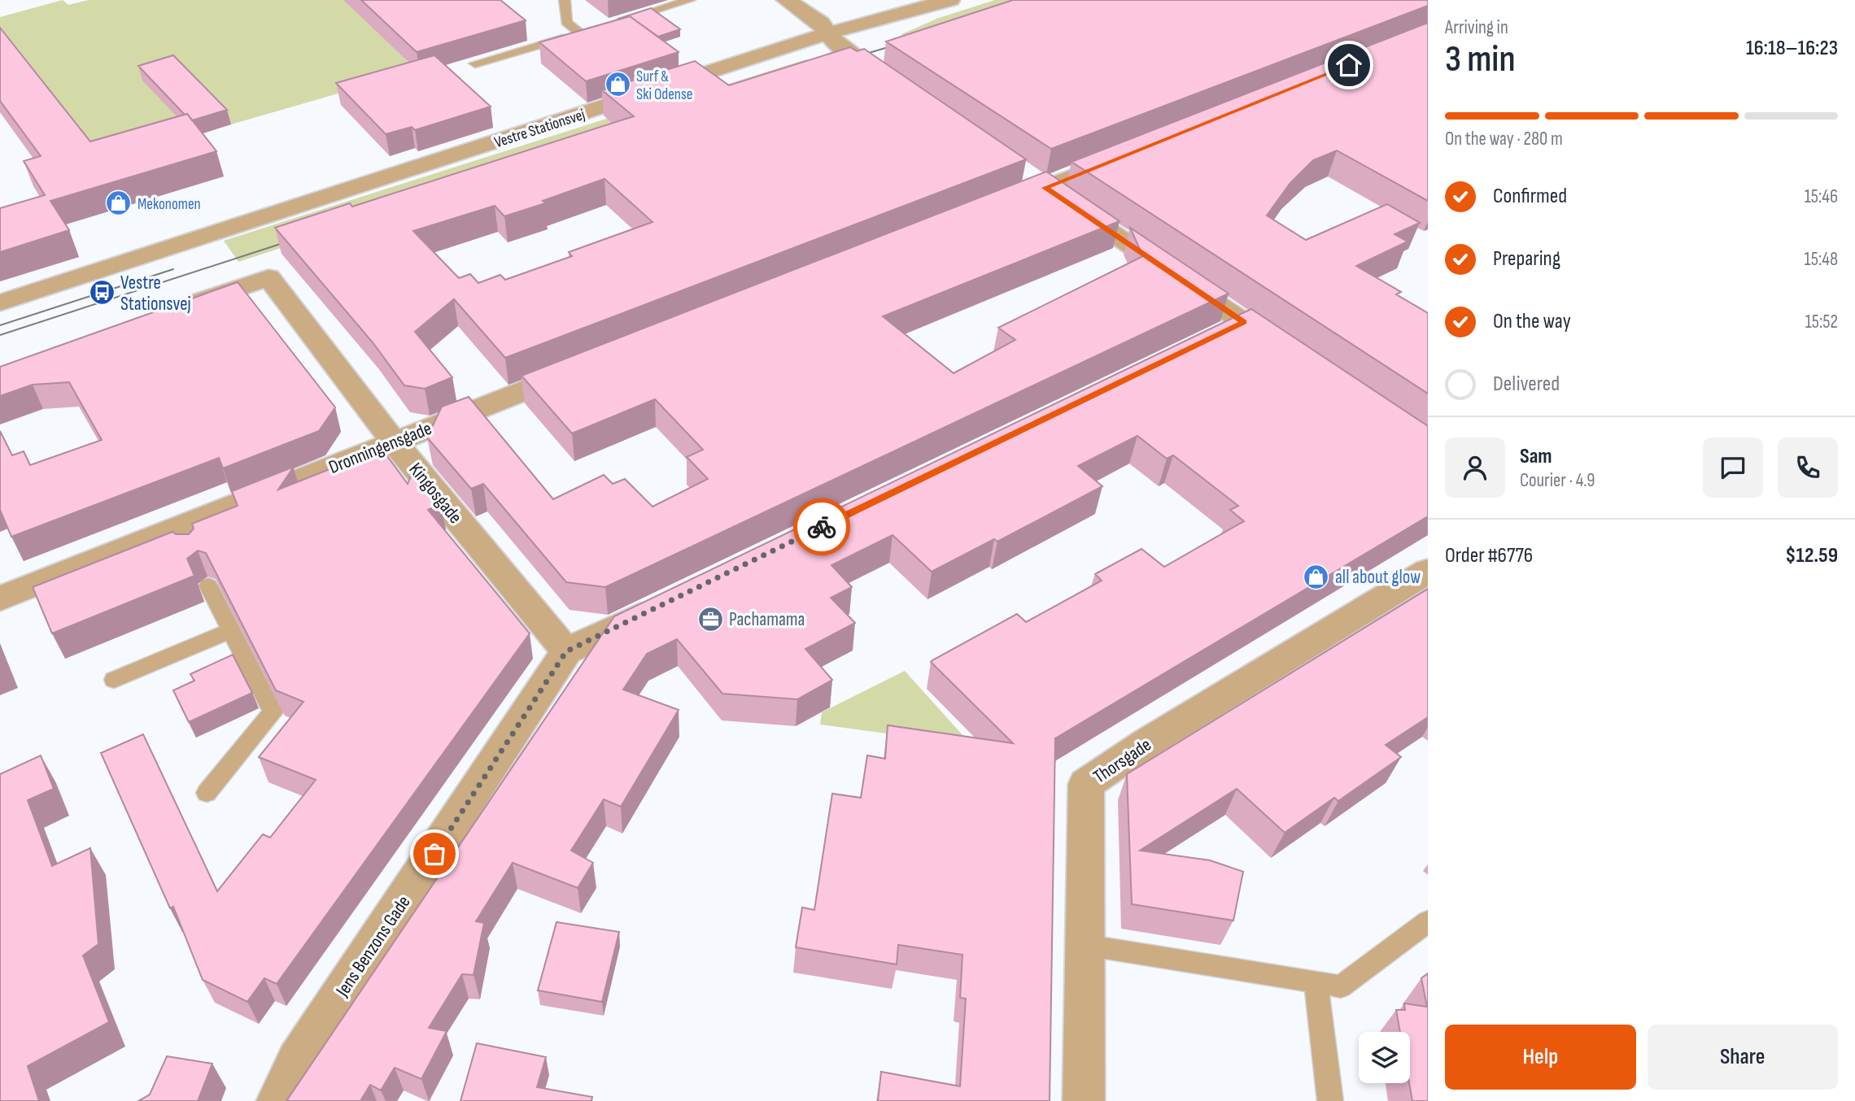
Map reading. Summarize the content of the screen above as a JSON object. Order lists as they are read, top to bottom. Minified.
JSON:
{"streets":{"street":["Vestre Stationsvej","Dronningensgade","Kingosgade","Thorsgade","Jens Benzons Gade"]},"crossings":[["Dronningensgade","Kingosgade"],["Kingosgade","Jens Benzons Gade"]],"places":{"shop":["Surf & Ski Odense","Mekonomen","all about glow"],"bus stop":["Vestre Stationsvej"],"office":["Pachamama"]},"page":{"heading":["3 min","Arriving in","16:18–16:23"],"panel":["Sam","Courier · 4.9","Order #6776","$12.59"],"bar":"On the way · 280 m","list":[["Confirmed","15:46"],["Preparing","15:48"],["On the way","15:52"],"Delivered"],"buttons":["Help","Share"]}}
